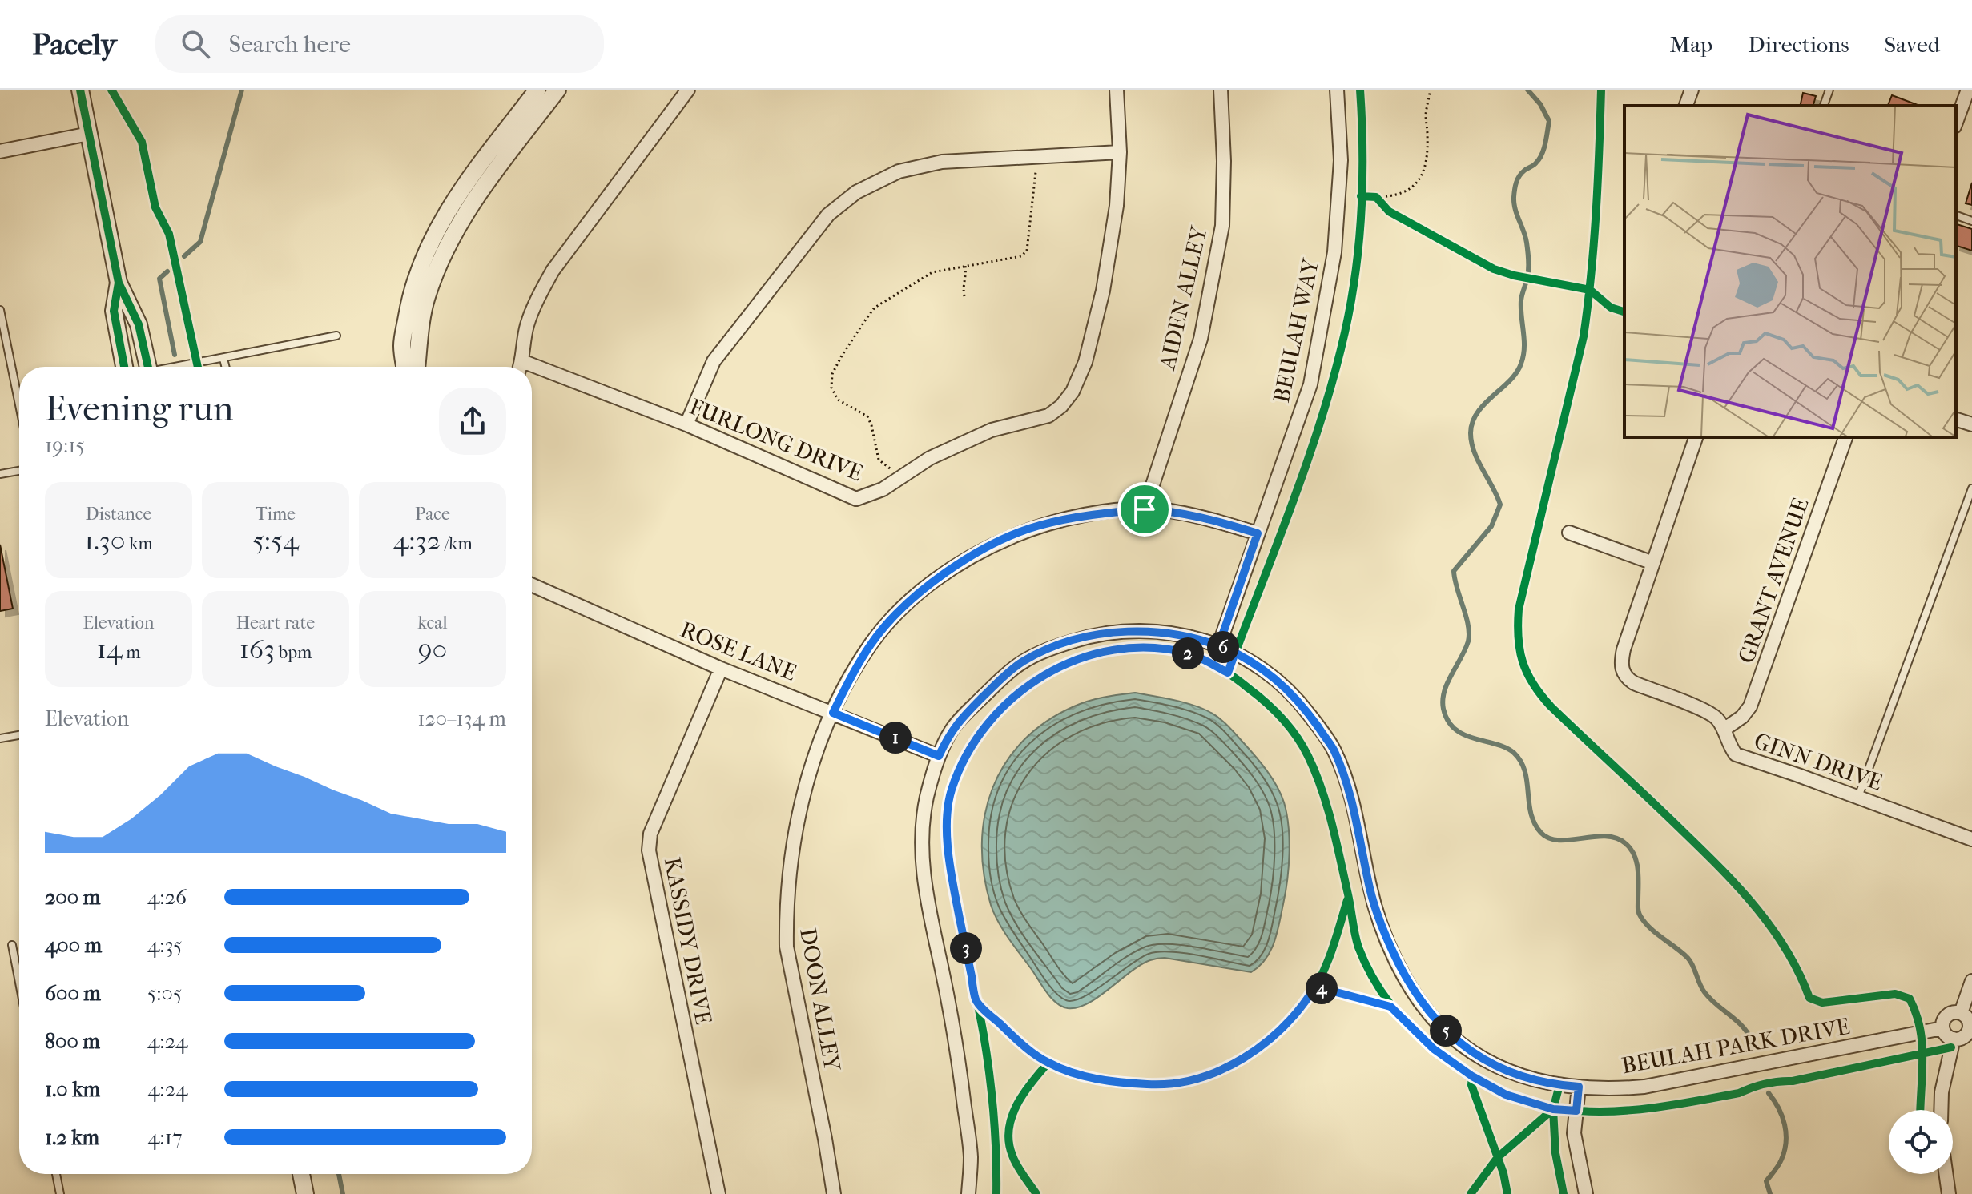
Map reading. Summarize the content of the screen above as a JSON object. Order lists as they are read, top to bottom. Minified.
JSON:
{"streets":{"street":["AIDEN ALLEY","BEULAH WAY","FURLONG DRIVE","GRANT AVENUE","ROSE LANE","GINN DRIVE","KASSIDY DRIVE","DOON ALLEY","BEULAH PARK DRIVE"]},"crossings":[["AIDEN ALLEY","DOON ALLEY"],["BEULAH WAY","DOON ALLEY"],["BEULAH WAY","BEULAH PARK DRIVE"],["GRANT AVENUE","GINN DRIVE"],["ROSE LANE","KASSIDY DRIVE"],["ROSE LANE","DOON ALLEY"],["ROSE LANE","BEULAH PARK DRIVE"]],"page":{"header":"Pacely","search":"Search here","nav":["Map","Directions","Saved"],"heading":["Evening run","19:15"],"stats":[["Distance","1.30 km"],["Time","5:54"],["Pace","4:32 /km"],["Elevation","14 m"],["Heart rate","163 bpm"],["kcal","90"]],"pins":["6","2","1","3","4","5"],"chart":["Elevation","120–134 m"],"list":[{"name":"200 m","note":"4:26"},{"name":"400 m","note":"4:35"},{"name":"600 m","note":"5:05"},{"name":"800 m","note":"4:24"},{"name":"1.0 km","note":"4:24"},{"name":"1.2 km","note":"4:17"}]}}
